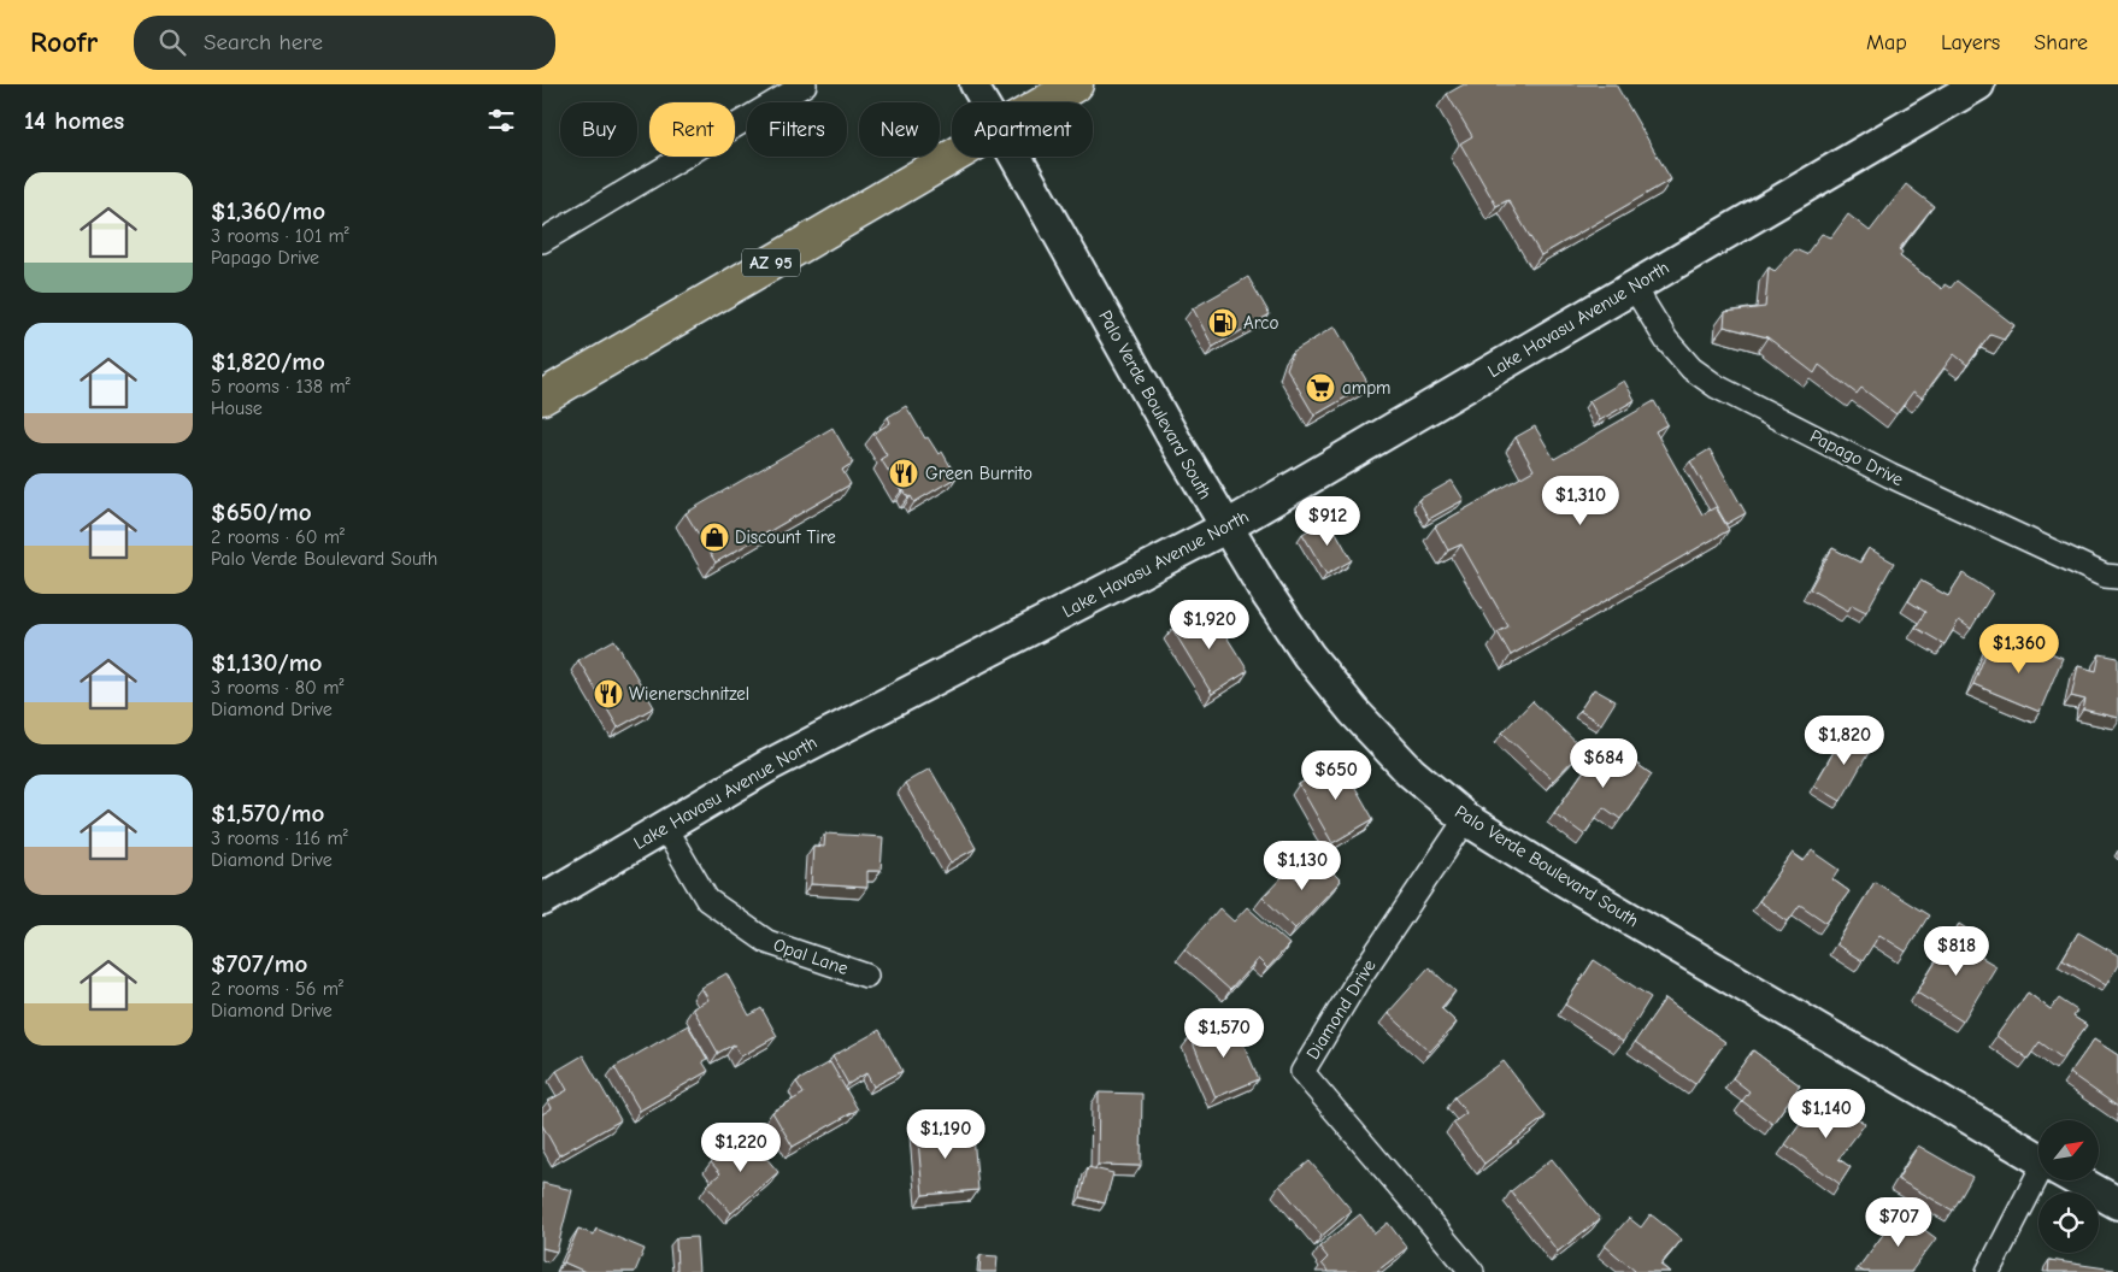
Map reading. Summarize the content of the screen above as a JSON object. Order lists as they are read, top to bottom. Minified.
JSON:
{"streets":{"highway":["AZ 95"],"main road":["Lake Havasu Avenue North","Palo Verde Boulevard South"],"street":["Papago Drive","Opal Lane","Diamond Drive"]},"crossings":[["Lake Havasu Avenue North","Palo Verde Boulevard South"],["Lake Havasu Avenue North","Papago Drive"],["Lake Havasu Avenue North","Opal Lane"],["Palo Verde Boulevard South","Diamond Drive"]],"places":{"fuel station":["Arco"],"supermarket":["ampm"],"restaurant":["Green Burrito","Wienerschnitzel"],"shop":["Discount Tire"]},"north":"top right","page":{"header":"Roofr","search":"Search here","nav":["Map","Layers","Share"],"heading":"14 homes","chip":["Buy","Rent","Filters","New","Apartment"],"list":[{"name":"$1,360/mo","note":"3 rooms · 101 m² · Papago Drive"},{"name":"$1,820/mo","note":"5 rooms · 138 m² · House"},{"name":"$650/mo","note":"2 rooms · 60 m² · Palo Verde Boulevard South"},{"name":"$1,130/mo","note":"3 rooms · 80 m² · Diamond Drive"},{"name":"$1,570/mo","note":"3 rooms · 116 m² · Diamond Drive"},{"name":"$707/mo","note":"2 rooms · 56 m² · Diamond Drive"}],"price":["$1,310","$912","$1,920","$1,360","$1,820","$684","$650","$1,130","$818","$1,570","$1,140","$1,190","$1,220","$707"]}}
